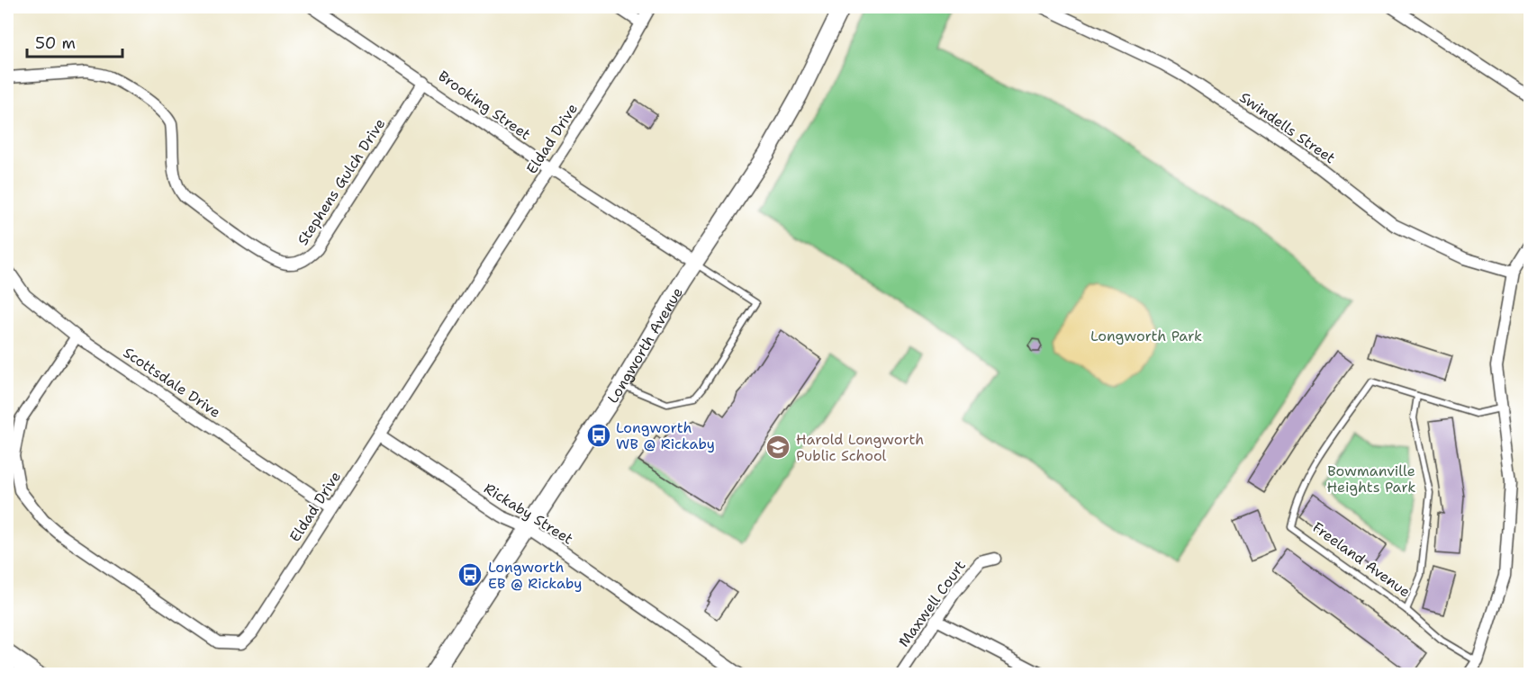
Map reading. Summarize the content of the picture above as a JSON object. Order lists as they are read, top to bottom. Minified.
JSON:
{"streets":{"street":["Brooking Street","Swindells Street","Eldad Drive","Stephens Gulch Drive","Longworth Avenue","Scottsdale Drive","Rickaby Street","Maxwell Court"],"lane":["Freeland Avenue"]},"crossings":[["Brooking Street","Eldad Drive"],["Brooking Street","Stephens Gulch Drive"],["Brooking Street","Longworth Avenue"],["Eldad Drive","Scottsdale Drive"],["Eldad Drive","Rickaby Street"],["Longworth Avenue","Rickaby Street"]],"parks":["Longworth Park","Bowmanville Heights Park"],"places":{"bus stop":["Longworth WB @ Rickaby","Longworth EB @ Rickaby"],"school or university":["Harold Longworth Public School"]},"scale_bar":"50 m"}
